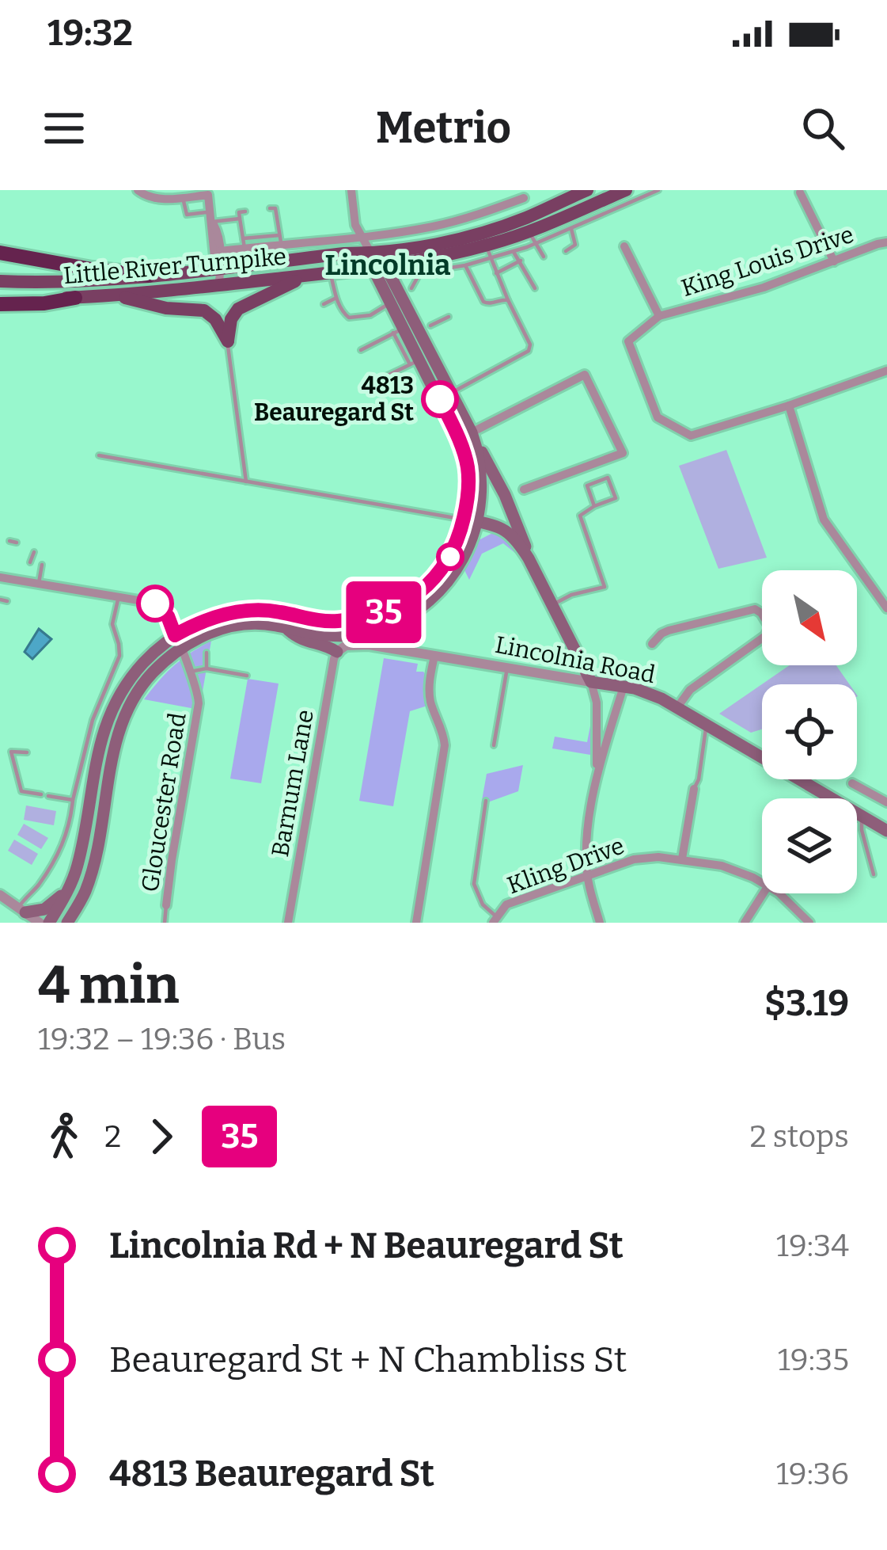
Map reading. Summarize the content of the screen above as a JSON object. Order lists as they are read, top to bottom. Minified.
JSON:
{"streets":{"main road":["Little River Turnpike","Lincolnia Road"],"street":["King Louis Drive","Barnum Lane","Gloucester Road","Kling Drive"]},"crossings":[["Lincolnia Road","Barnum Lane"]],"districts":["Lincolnia"],"places":["4813 Beauregard St"],"lines":["bus line 35"],"north":"bottom right","page":{"status":"19:32","header":"Metrio","on_map":"35","heading":["4 min","19:32 – 19:36 · Bus","$3.19"],"legs":["2","35","2 stops"],"list":[{"name":"Lincolnia Rd + N Beauregard St","value":"19:34"},{"name":"Beauregard St + N Chambliss St","value":"19:35"},{"name":"4813 Beauregard St","value":"19:36"}]}}
